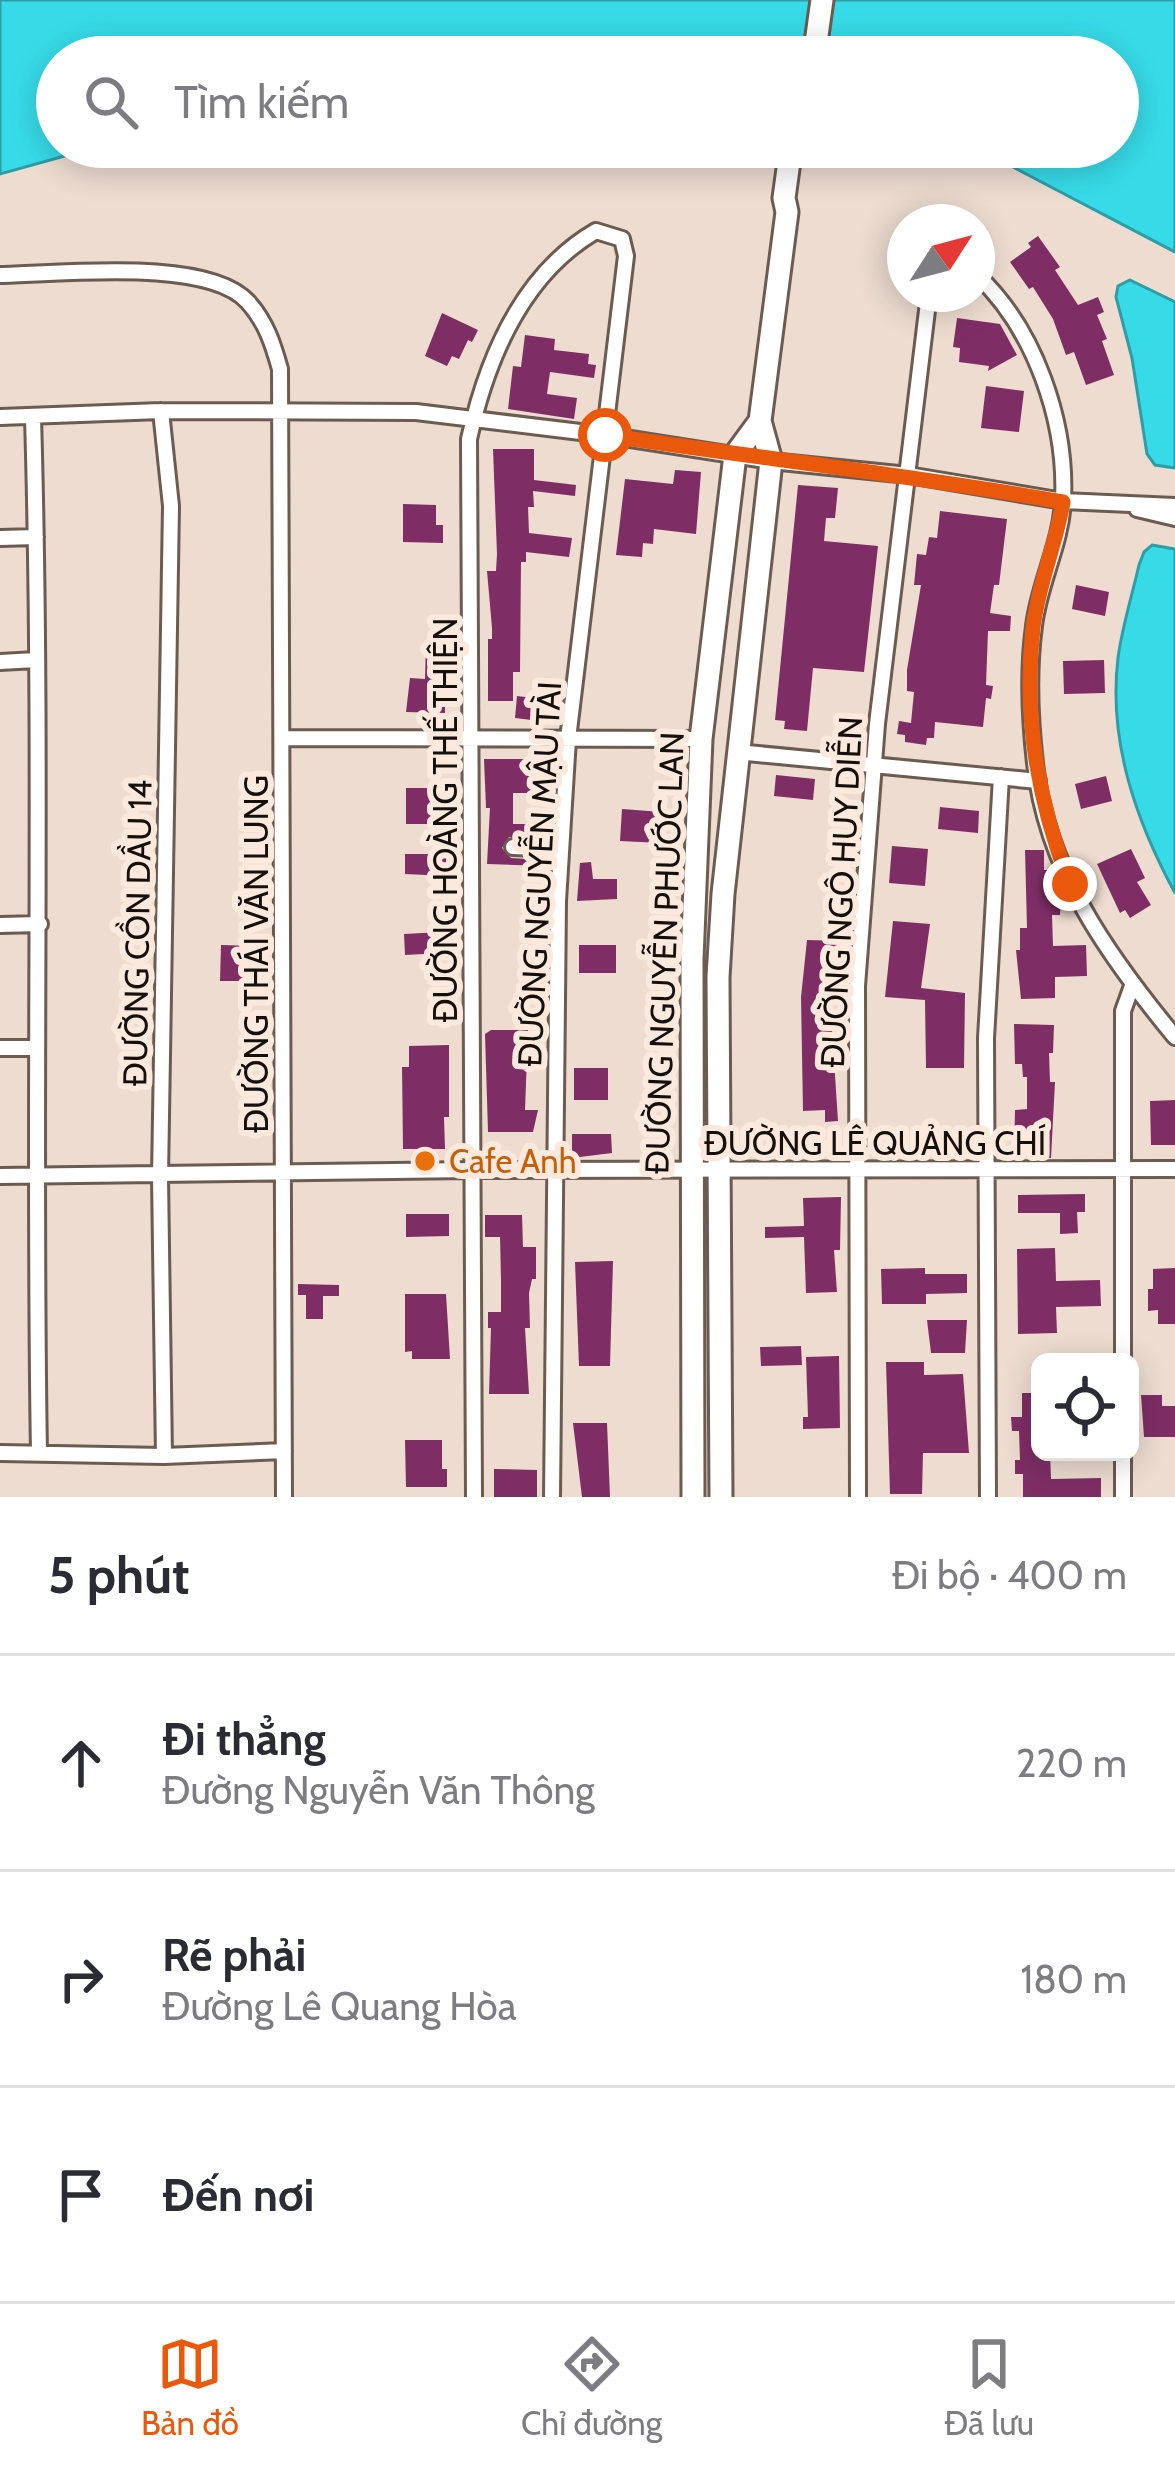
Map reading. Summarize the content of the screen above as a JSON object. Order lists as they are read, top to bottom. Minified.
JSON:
{"streets":{"main road":["ĐƯỜNG NGUYỄN PHƯỚC LAN"],"street":["ĐƯỜNG HOÀNG THẾ THIỆN","ĐƯỜNG NGUYỄN MẬU TÀI","ĐƯỜNG NGÔ HUY DIỄN","ĐƯỜNG CỒN DẦU 14","ĐƯỜNG THÁI VĂN LUNG","ĐƯỜNG LÊ QUẢNG CHÍ"]},"crossings":[["ĐƯỜNG HOÀNG THẾ THIỆN","ĐƯỜNG NGUYỄN MẬU TÀI"],["ĐƯỜNG HOÀNG THẾ THIỆN","ĐƯỜNG LÊ QUẢNG CHÍ"],["ĐƯỜNG NGUYỄN MẬU TÀI","ĐƯỜNG LÊ QUẢNG CHÍ"],["ĐƯỜNG NGÔ HUY DIỄN","ĐƯỜNG LÊ QUẢNG CHÍ"],["ĐƯỜNG CỒN DẦU 14","ĐƯỜNG LÊ QUẢNG CHÍ"],["ĐƯỜNG NGUYỄN PHƯỚC LAN","ĐƯỜNG LÊ QUẢNG CHÍ"],["ĐƯỜNG THÁI VĂN LUNG","ĐƯỜNG LÊ QUẢNG CHÍ"]],"places":["Cafe Anh"],"north":"top right","page":{"search":"Tìm kiếm","heading":["5 phút","Đi bộ · 400 m"],"list":[["Đi thẳng","Đường Nguyễn Văn Thông","220 m"],["Rẽ phải","Đường Lê Quang Hòa","180 m"],"Đến nơi"],"nav":["Bản đồ","Chỉ đường","Đã lưu"]}}
